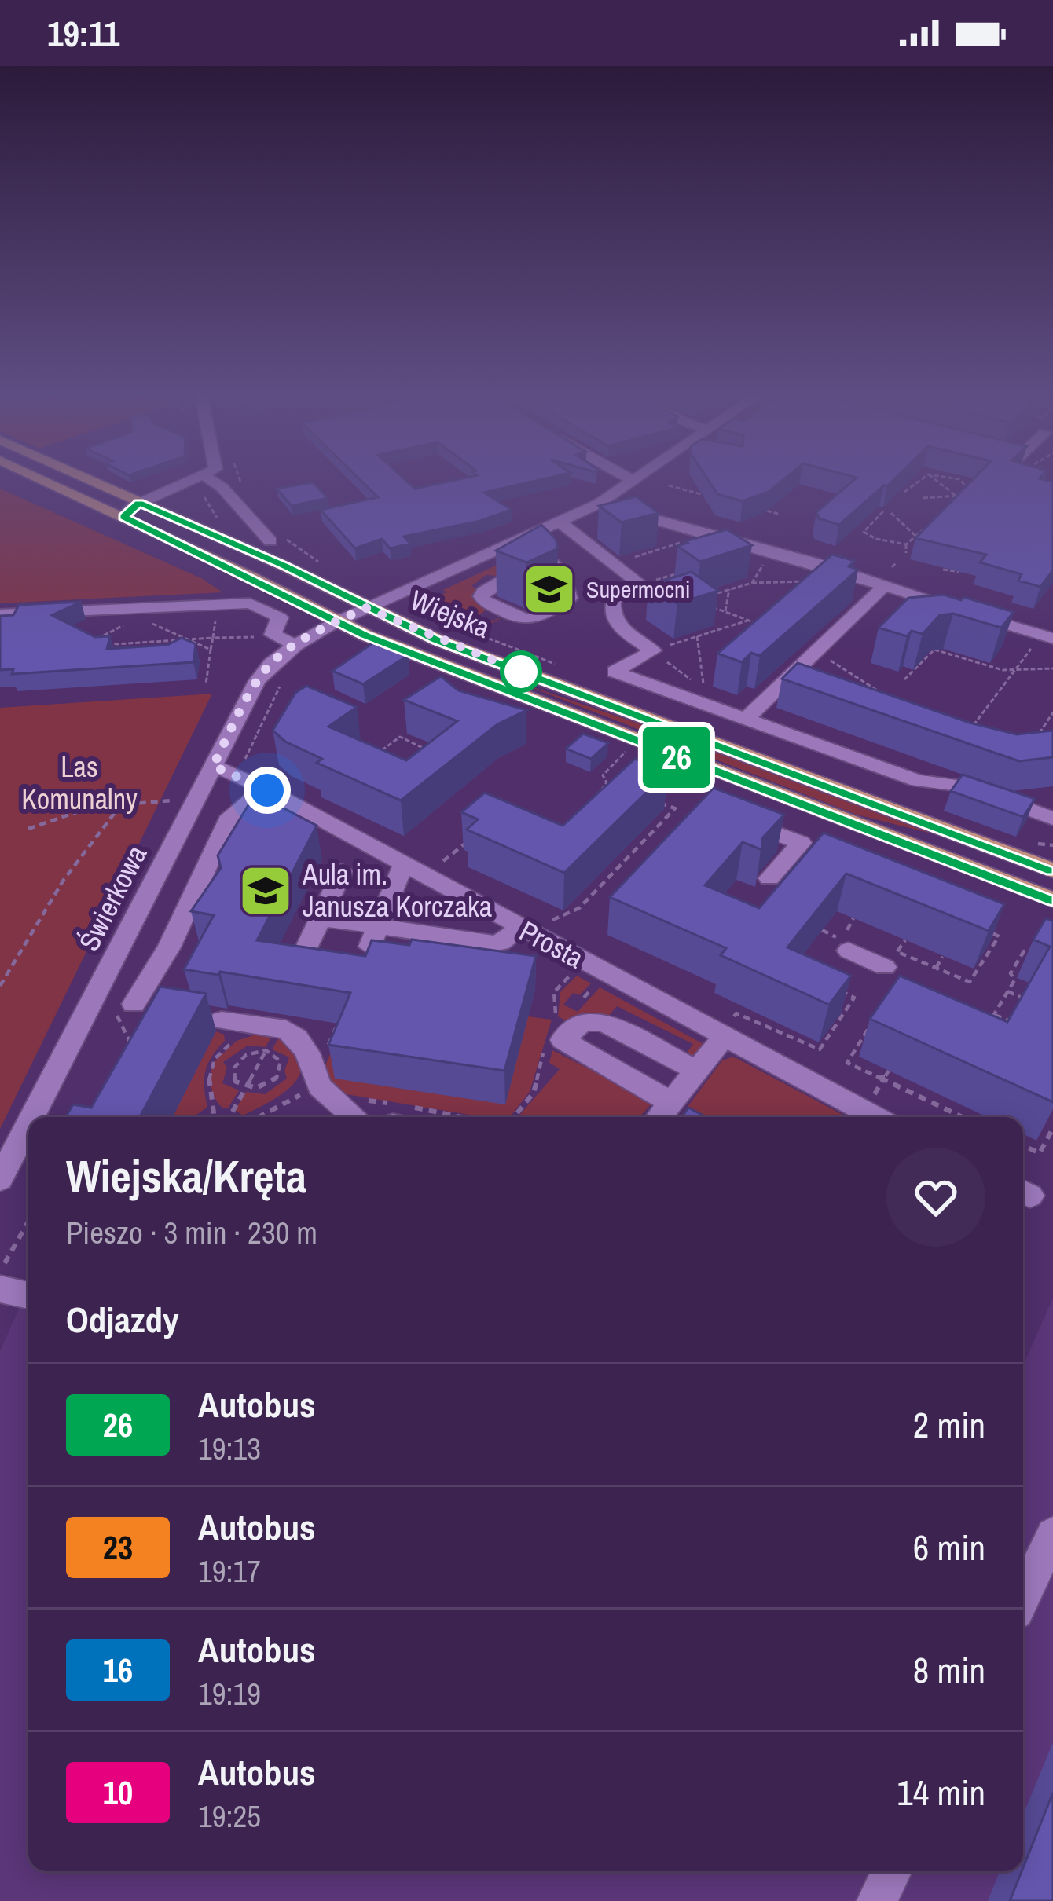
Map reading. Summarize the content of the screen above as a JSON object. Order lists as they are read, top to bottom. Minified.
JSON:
{"streets":{"main road":["Wiejska"],"street":["Świerkowa","Prosta"]},"crossings":[["Wiejska","Świerkowa"],["Świerkowa","Prosta"]],"parks":["Las Komunalny"],"places":{"school or university":["Supermocni","Aula im. Janusza Korczaka"]},"lines":["bus line 26"],"page":{"status":"19:11","on_map":"26","heading":[["Wiejska/Kręta","Pieszo · 3 min · 230 m"],"Odjazdy"],"list":[{"mark":"26","name":"Autobus","note":"19:13","value":"2 min"},{"mark":"23","name":"Autobus","note":"19:17","value":"6 min"},{"mark":"16","name":"Autobus","note":"19:19","value":"8 min"},{"mark":"10","name":"Autobus","note":"19:25","value":"14 min"}]}}
